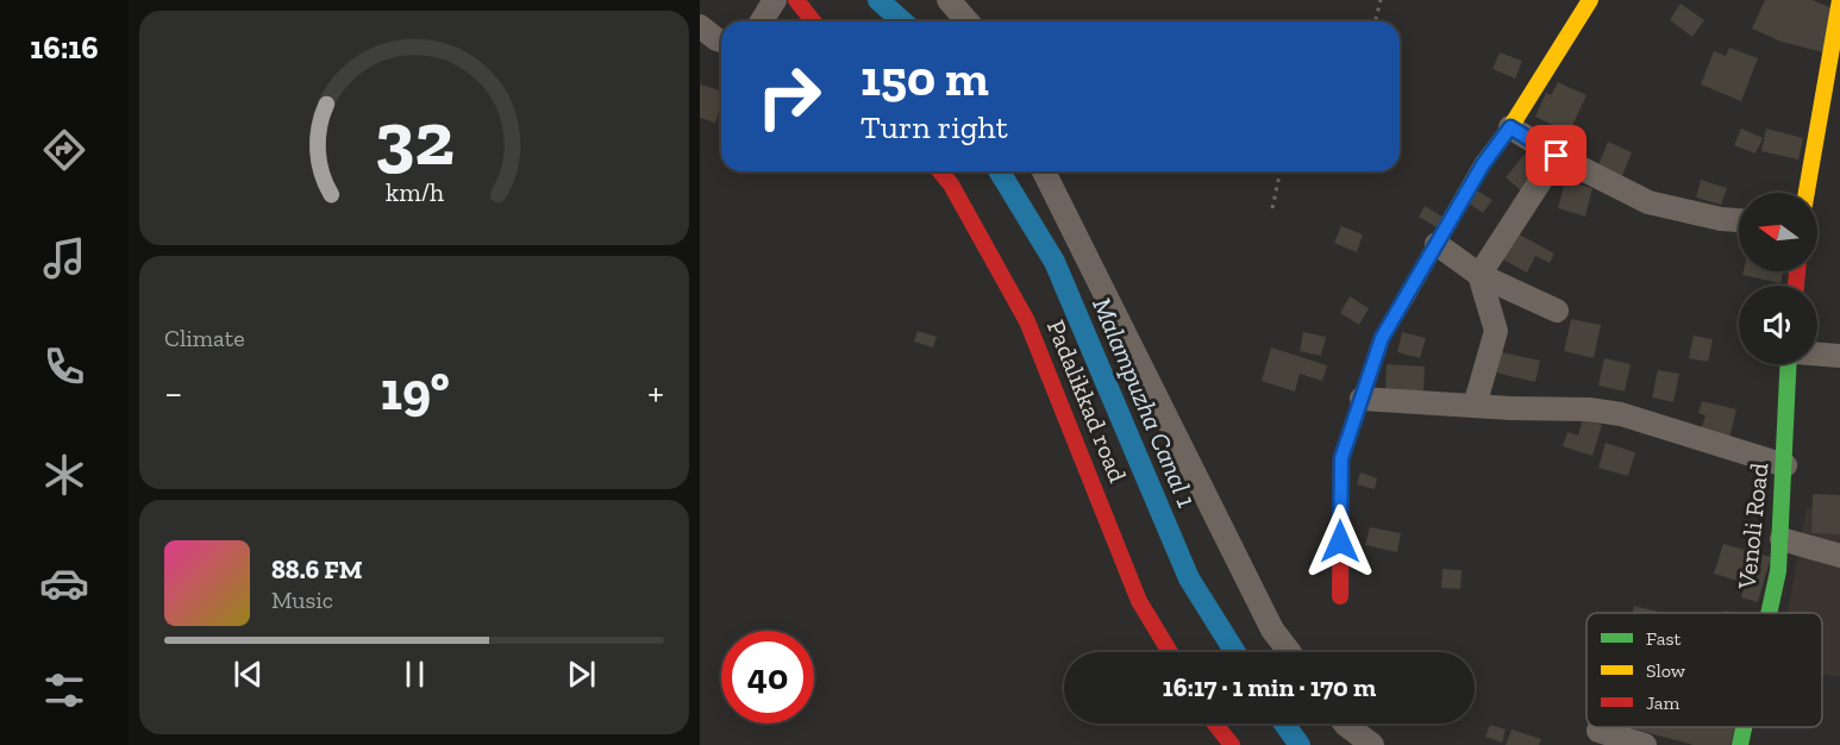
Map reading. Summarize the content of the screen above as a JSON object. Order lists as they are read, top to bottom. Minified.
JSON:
{"streets":{"street":["Padalikkad road","Venoli Road"]},"water":["Malampuzha Canal 1"],"legend":["Fast","Slow","Jam"],"north":"left","page":{"tabs":"16:16","turn":["150 m","Turn right"],"tile":"Climate","heat":["−","19°","+"],"song":["88.6 FM","Music"],"limit":"40","trip":"16:17 · 1 min · 170 m","gauge":["32","km/h"]}}
